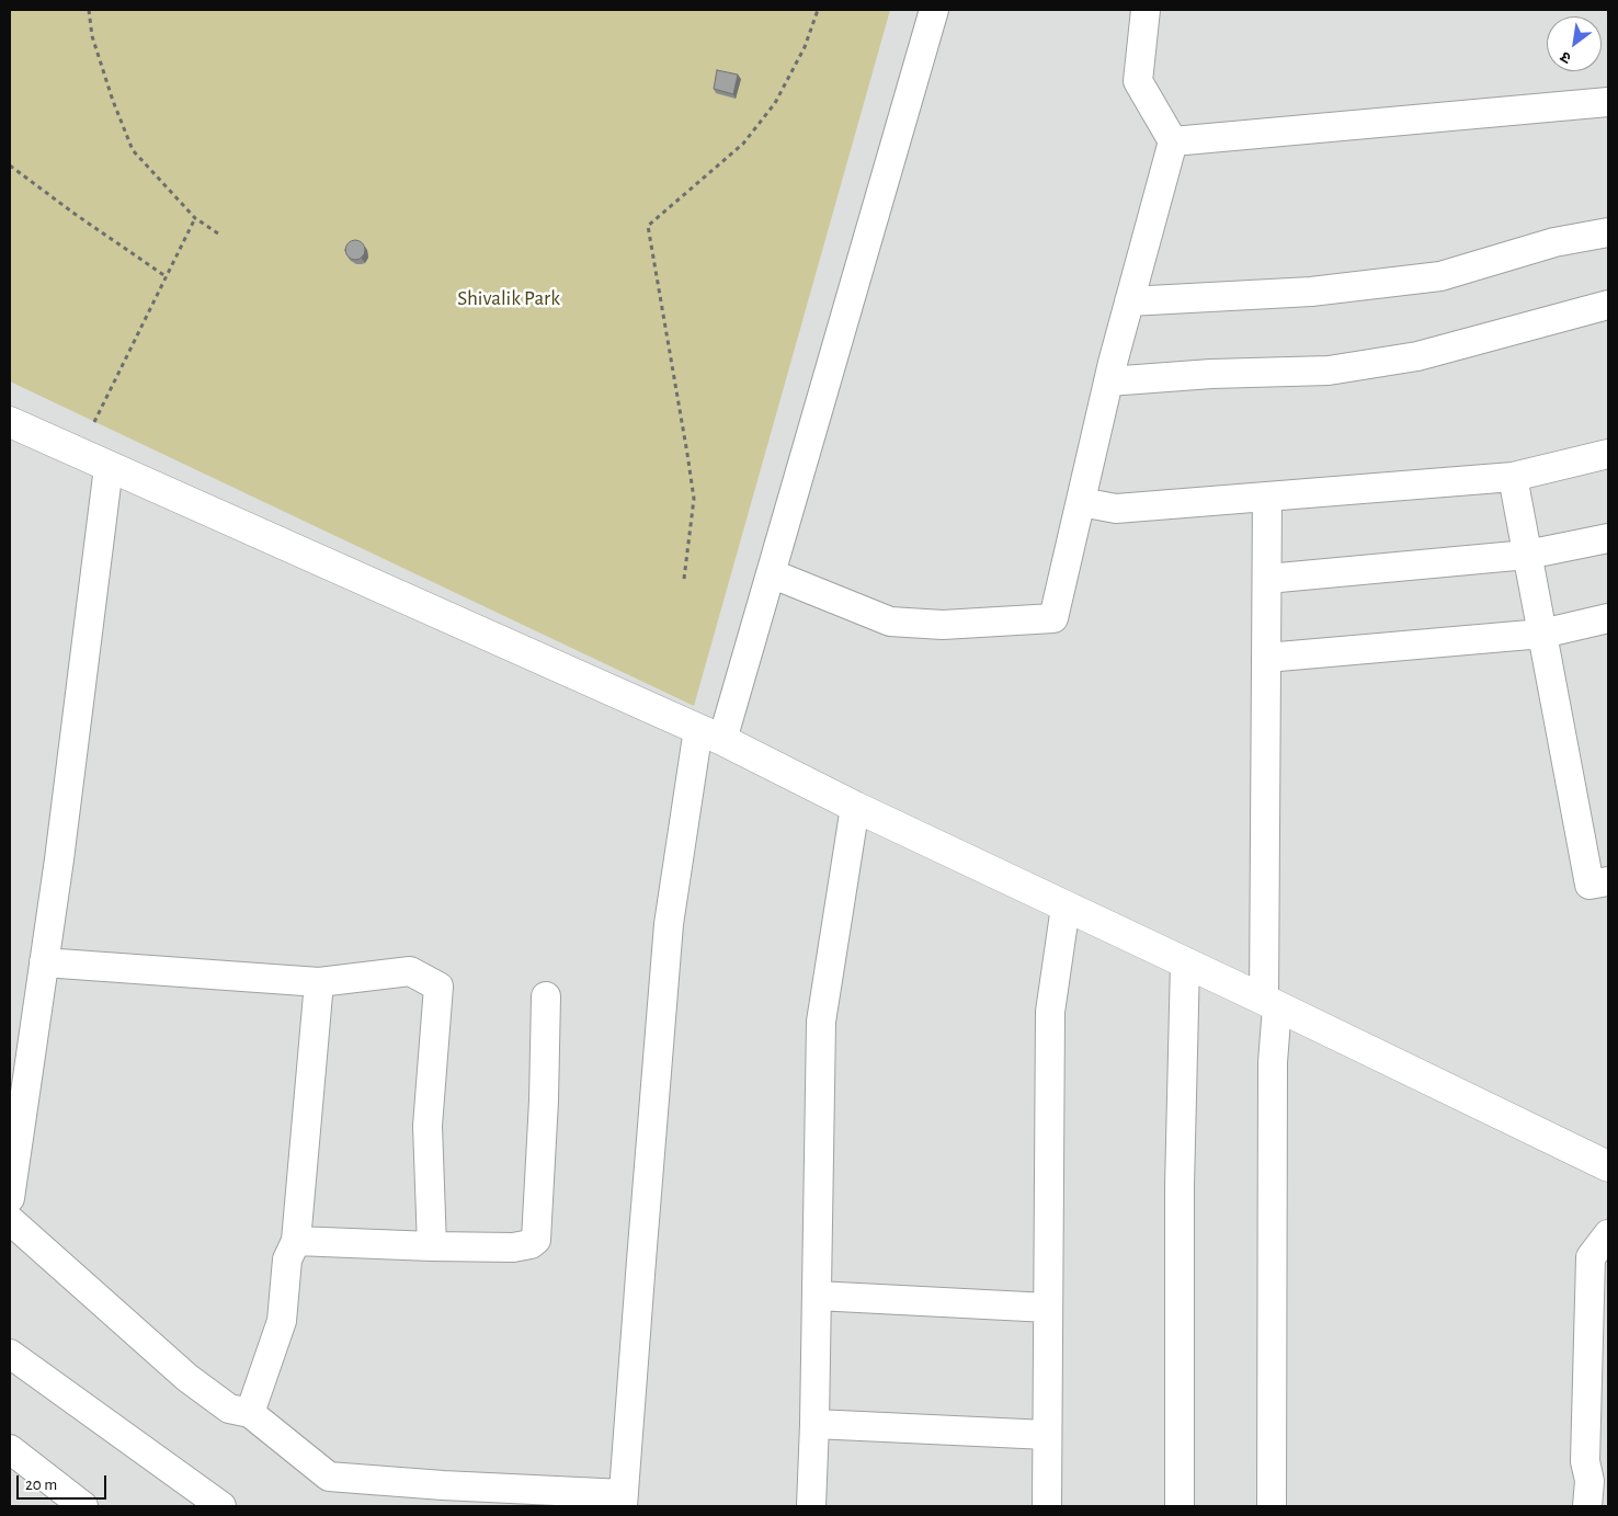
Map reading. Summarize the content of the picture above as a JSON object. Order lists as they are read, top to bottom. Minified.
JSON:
{"parks":["Shivalik Park"],"scale_bar":"20 m","north":"bottom left"}
